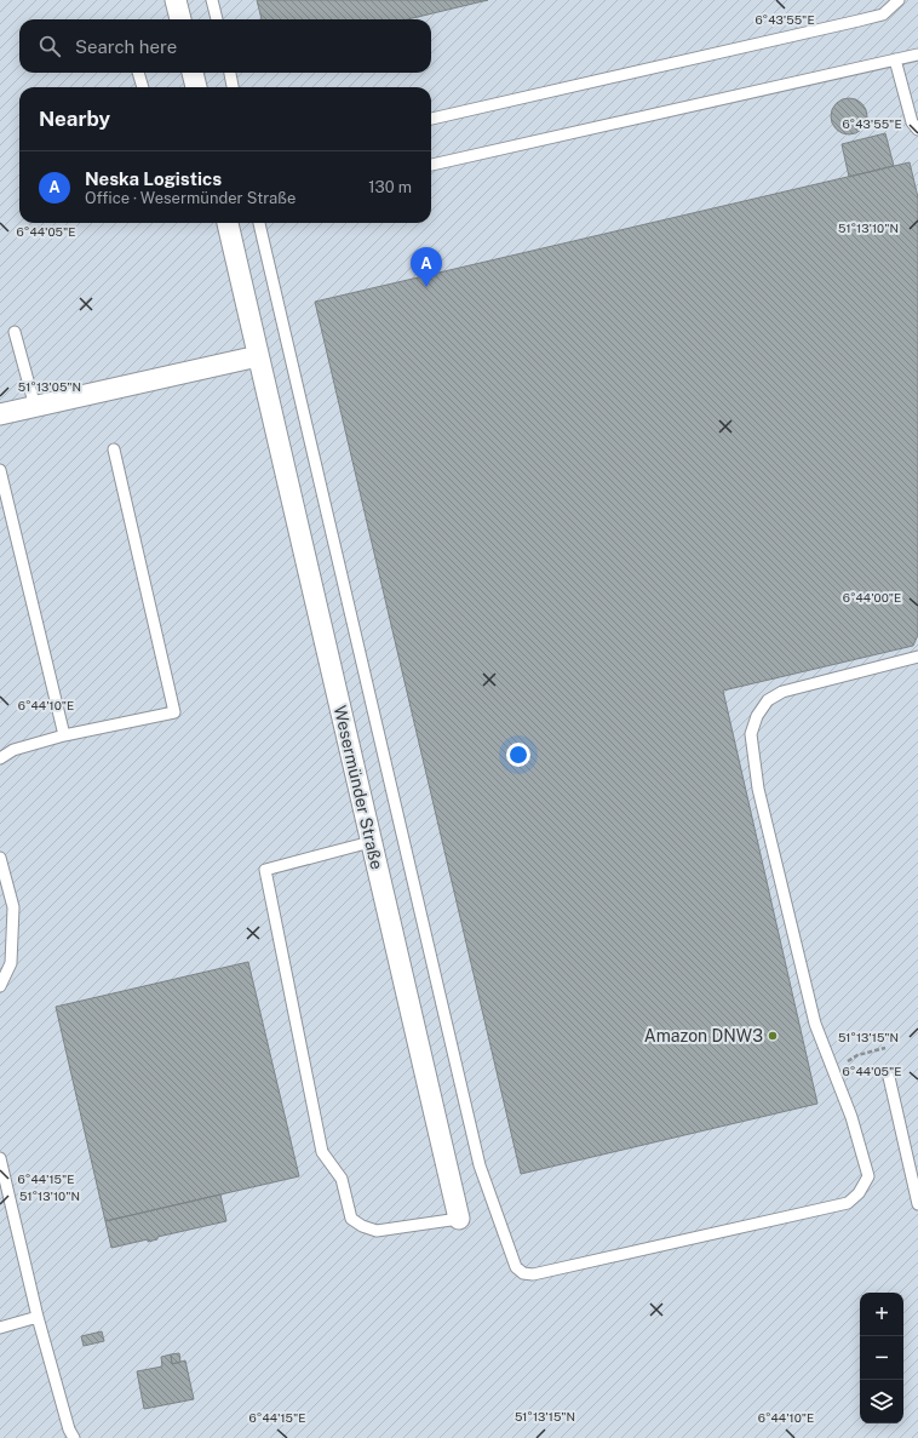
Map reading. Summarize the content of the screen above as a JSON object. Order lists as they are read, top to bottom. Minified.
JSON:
{"streets":{"street":["Wesermünder Straße"]},"places":["Amazon DNW3"],"page":{"search":"Search here","heading":"Nearby","list":[{"mark":"A","name":"Neska Logistics","note":"Office · Wesermünder Straße","value":"130 m"}],"pins":"A","map_buttons":["+","−"]},"coordinates":["6°43'55\"E","51°13'10\"N","6°44'05\"E","51°13'05\"N","6°44'00\"E","6°44'10\"E","51°13'15\"N","6°44'15\"E"]}
